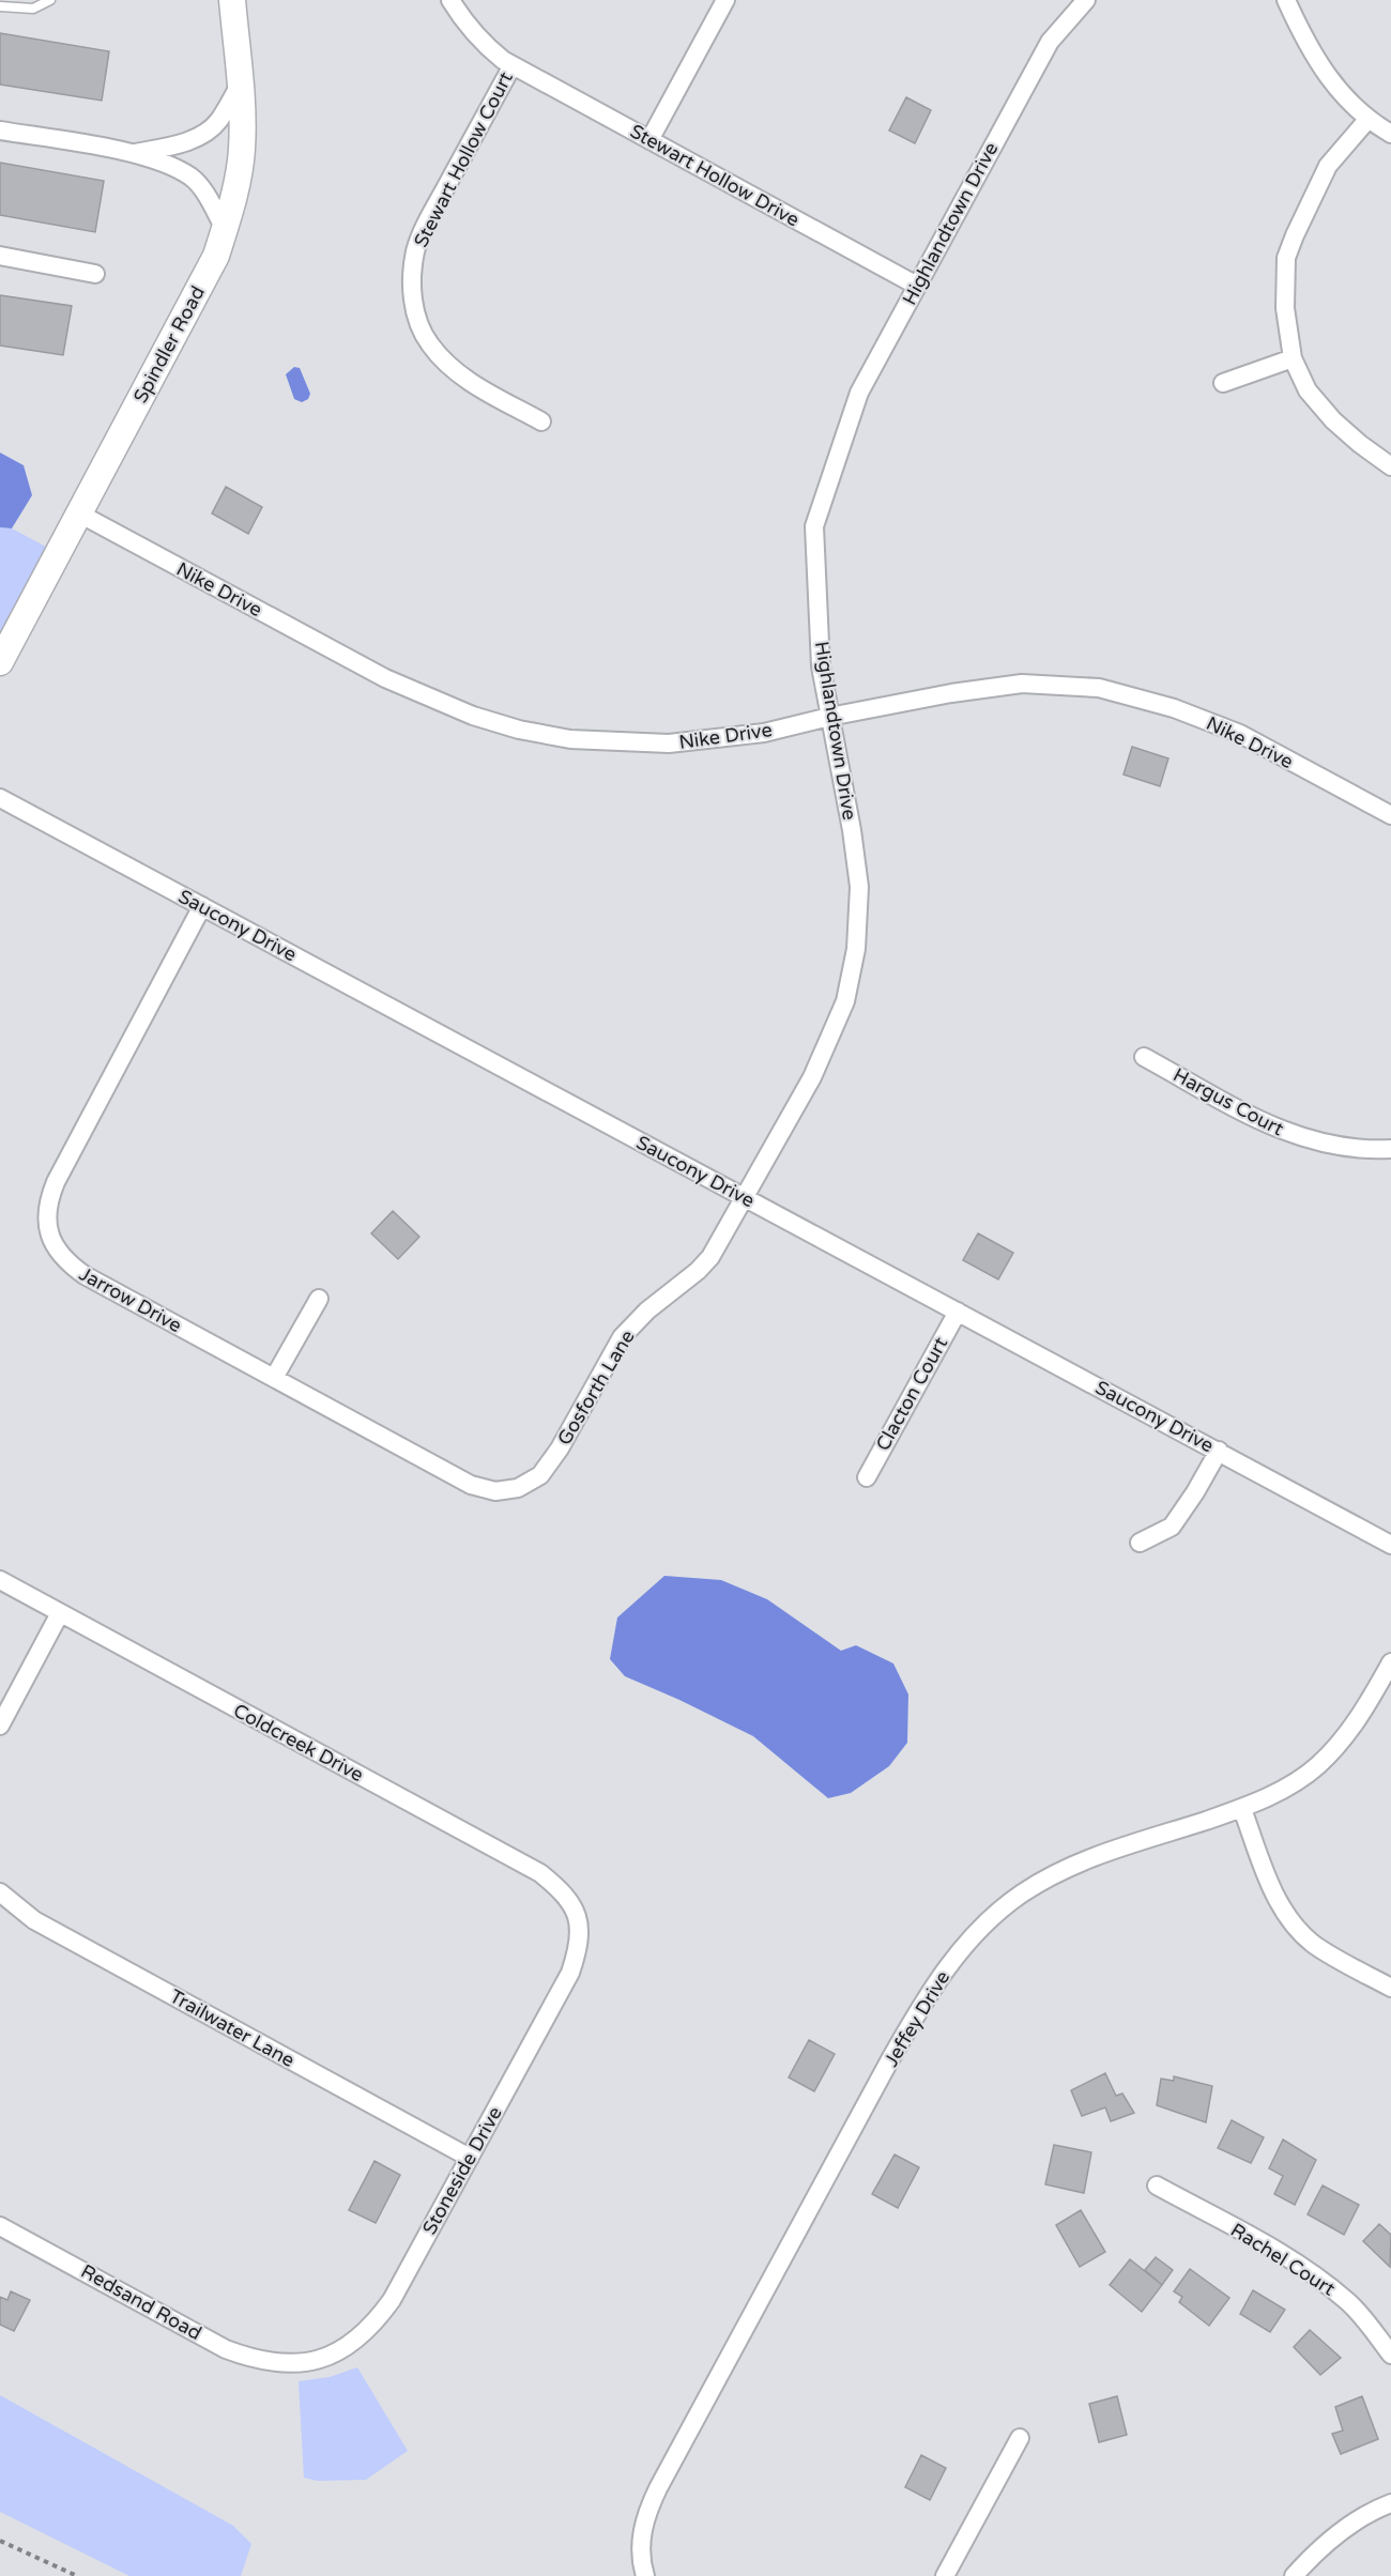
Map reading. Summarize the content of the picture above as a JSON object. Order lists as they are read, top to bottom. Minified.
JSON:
{"streets":{"street":["Stewart Hollow Court","Stewart Hollow Drive","Highlandtown Drive","Spindler Road","Nike Drive","Saucony Drive","Hargus Court","Jarrow Drive","Gosforth Lane","Clacton Court","Coldcreek Drive","Jeffey Drive","Trailwater Lane","Stoneside Drive","Rachel Court","Redsand Road"]},"crossings":[["Stewart Hollow Court","Stewart Hollow Drive"],["Stewart Hollow Drive","Highlandtown Drive"],["Highlandtown Drive","Nike Drive"],["Highlandtown Drive","Saucony Drive"],["Highlandtown Drive","Gosforth Lane"],["Spindler Road","Nike Drive"],["Saucony Drive","Jarrow Drive"],["Saucony Drive","Gosforth Lane"],["Saucony Drive","Clacton Court"],["Jarrow Drive","Gosforth Lane"],["Coldcreek Drive","Stoneside Drive"],["Trailwater Lane","Stoneside Drive"],["Stoneside Drive","Redsand Road"]]}
